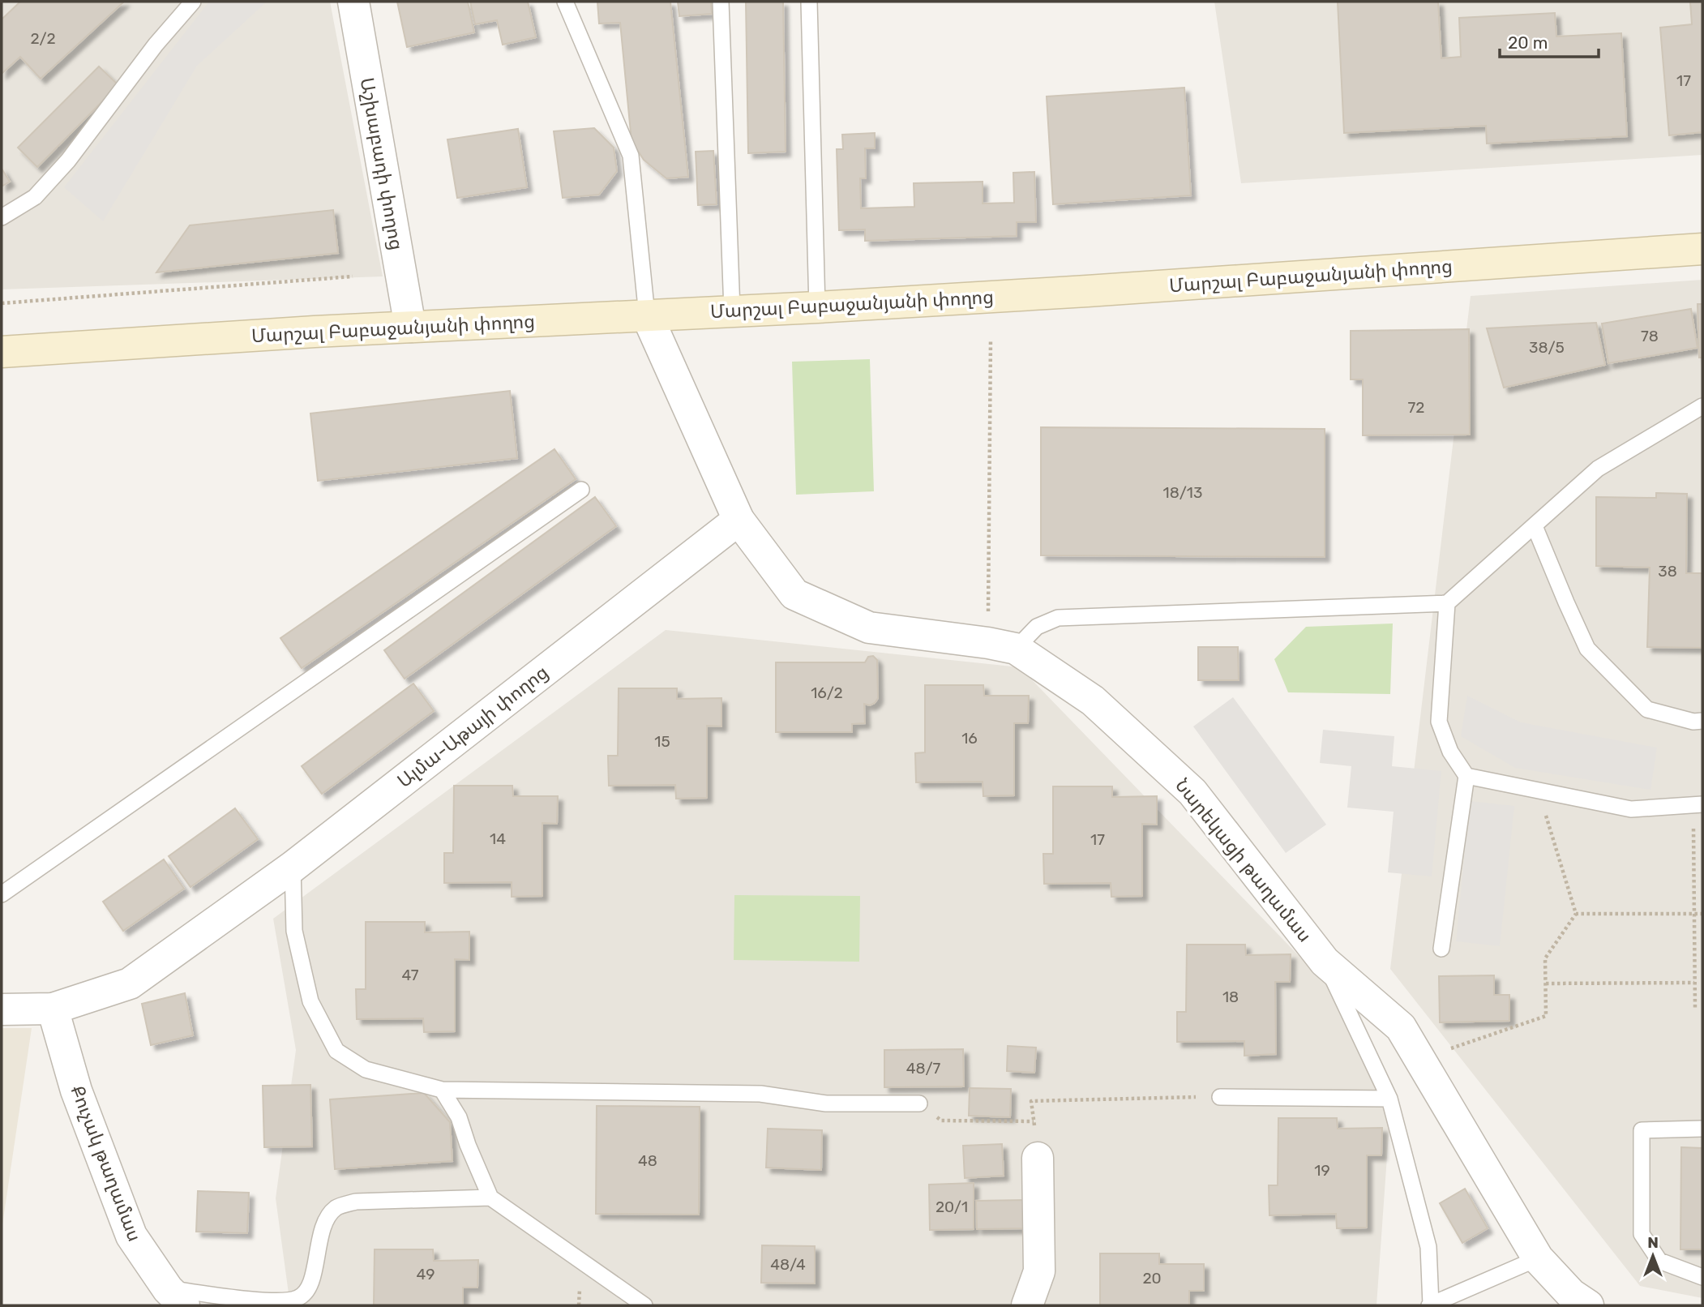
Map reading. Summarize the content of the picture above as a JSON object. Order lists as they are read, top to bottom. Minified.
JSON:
{"streets":{"main road":["Մարշալ Բաբաջանյանի փողոց"],"street":["Աշխաբադի փողոց","Ալմա-Աթայի փողոց","Նարեկացի թաղամաս","Քուչակ թաղամաս"]},"crossings":[["Աշխաբադի փողոց","Մարշալ Բաբաջանյանի փողոց"],["Ալմա-Աթայի փողոց","Նարեկացի թաղամաս"],["Ալմա-Աթայի փողոց","Քուչակ թաղամաս"]],"house_numbers":["2/2","17","78","38/5","72","18/13","38","16/2","16","15","14","17","47","18","48/7","48","19","20/1","48/4","49","20"],"scale_bar":"20 m","north":"top"}
